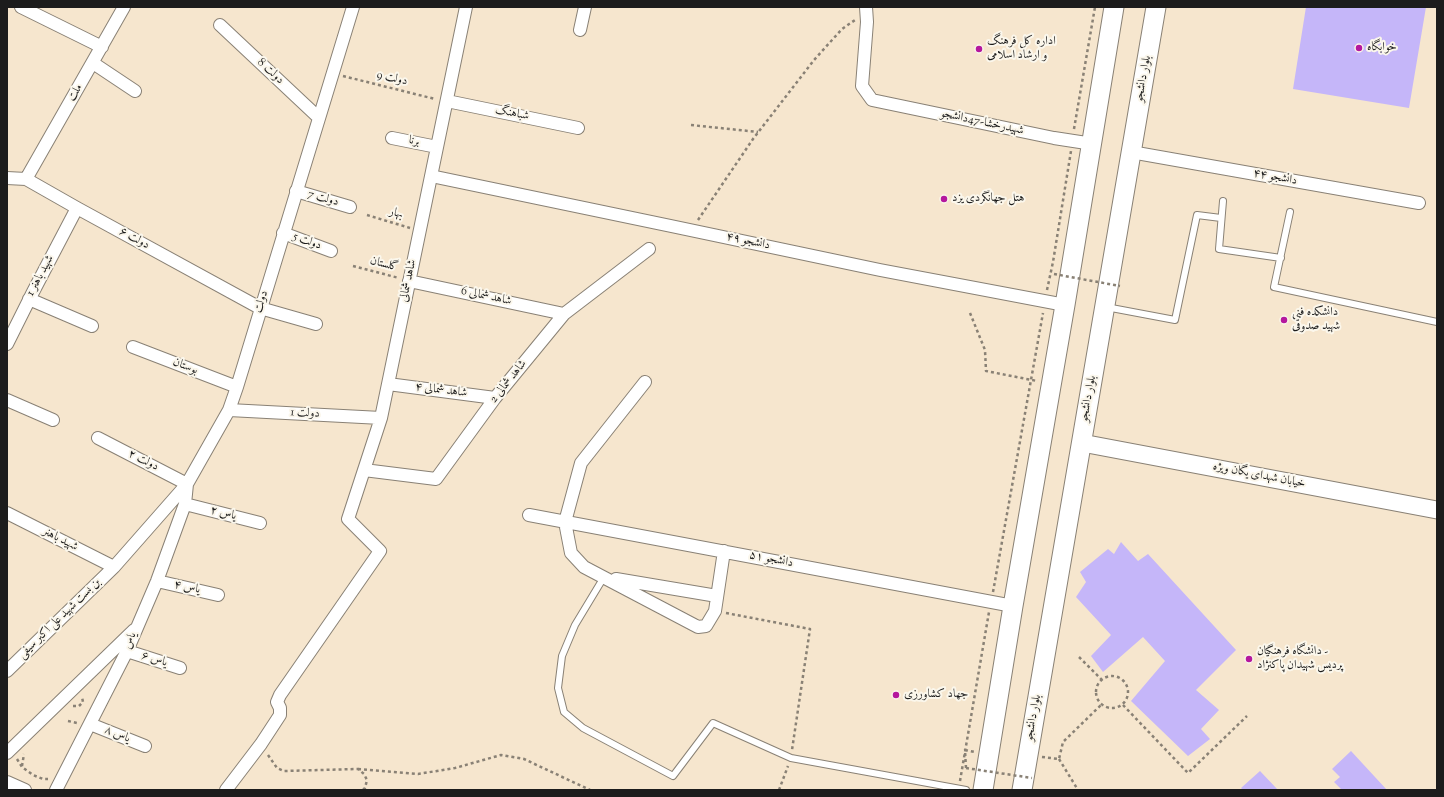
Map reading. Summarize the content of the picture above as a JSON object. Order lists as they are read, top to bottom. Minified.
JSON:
{"streets":{"main road":["بلوار دانشجو"],"street":["دولت 8","ملت","شباهنگ","شهیدرخشا-47دانشجو","برنا","دانشجو ۴۴","دولت 7","دولت ۶","دولت 5","دانشجو ۴۹","شهید باهنر 1","شاهد شمالی","شاهد شمالی 6","دولت","بوستان","شاهد شمالی 2","شاهد شمالی ۴","دولت 1","دولت ۲","خیابان شهدای یگان ویژه","یاس ۲","شهید باهنر","دانشجو ۵۱","یاس ۴","بن بست شهید علی اکبر سیفی","یاس","یاس ۶","یاس ۸"],"path":["دولت 9","بهار","گلستان"]},"crossings":[["دولت 8","دولت"],["دولت 9","شباهنگ"],["دولت 9","شاهد شمالی"],["دولت 9","دولت"],["بلوار دانشجو","دانشجو ۴۴"],["بلوار دانشجو","خیابان شهدای یگان ویژه"],["ملت","دولت ۶"],["شباهنگ","شاهد شمالی"],["برنا","شاهد شمالی"],["دولت 7","دولت"],["بهار","شاهد شمالی"],["دولت ۶","شهید باهنر 1"],["دولت ۶","دولت"],["دولت 5","دولت"],["دانشجو ۴۹","شاهد شمالی"],["گلستان","شاهد شمالی"],["گلستان","شاهد شمالی 6"],["شاهد شمالی","شاهد شمالی 6"],["شاهد شمالی","شاهد شمالی 2"],["شاهد شمالی","شاهد شمالی ۴"],["شاهد شمالی","دولت 1"],["شاهد شمالی 6","شاهد شمالی 2"],["دولت","بوستان"],["دولت","دولت 1"],["دولت","دولت ۲"],["دولت","شهید باهنر"],["دولت","بن بست شهید علی اکبر سیفی"],["دولت","یاس"],["شاهد شمالی 2","شاهد شمالی ۴"],["دولت ۲","یاس"],["یاس ۲","یاس"],["شهید باهنر","بن بست شهید علی اکبر سیفی"],["یاس ۴","یاس"],["یاس","یاس ۶"],["یاس","یاس ۸"]],"places":["خوابگاه","اداره کل فرهنگ و ارشاد اسلامی","هتل جهانگردی یزد","دانشکده فنی شهید صدوقی","دانشگاه فرهنگیان - پردیس شهیدان پاکنژاد","جهاد کشاورزی"]}
